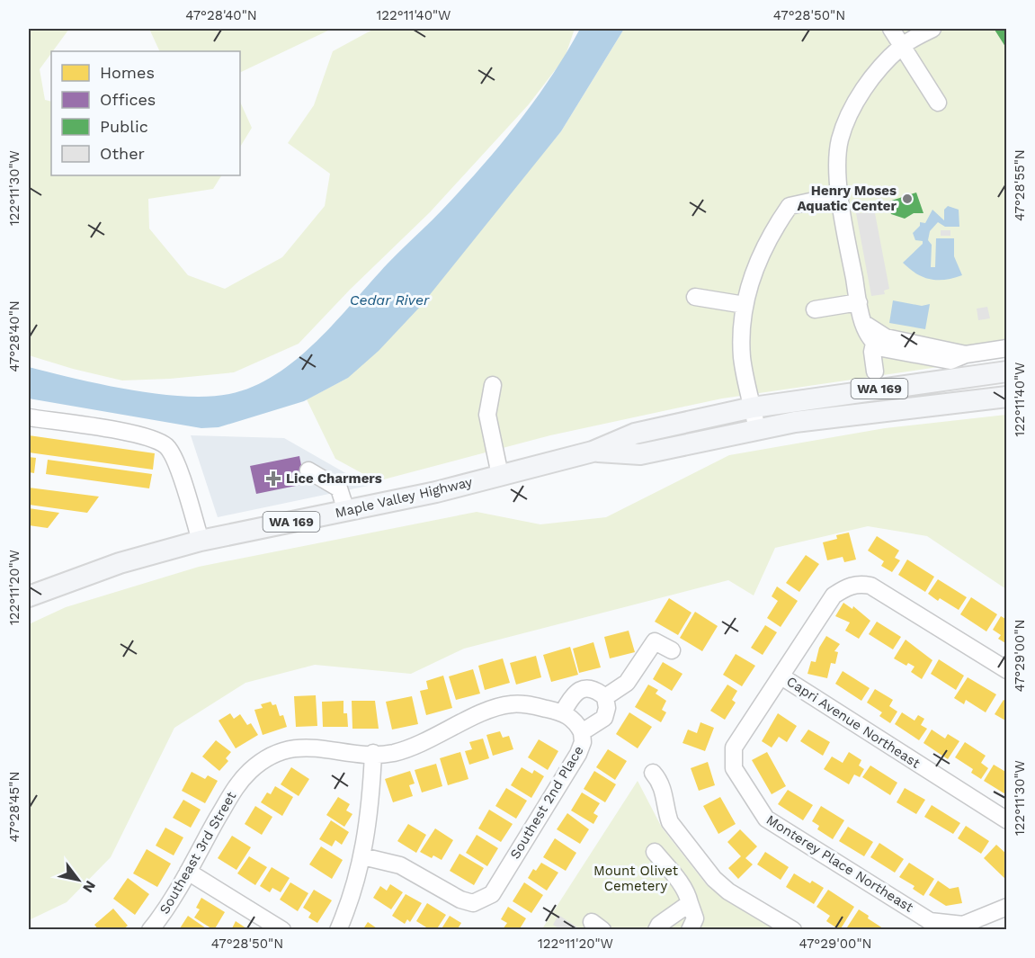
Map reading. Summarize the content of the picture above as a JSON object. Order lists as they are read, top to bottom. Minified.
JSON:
{"streets":{"main road":["WA 169","Maple Valley Highway"],"street":["Capri Avenue Northeast","Southest 2nd Place","Southeast 3rd Street","Monterey Place Northeast"]},"crossings":[["Capri Avenue Northeast","Monterey Place Northeast"]],"water":["Cedar River"],"parks":["Mount Olivet Cemetery"],"places":{"other":["Henry Moses Aquatic Center"],"health":["Lice Charmers"]},"legend":["Homes","Offices","Public","Other"],"north":"bottom right","coordinates":["47°28'40\"N","122°11'40\"W","47°28'50\"N","47°28'55\"N","122°11'30\"W","122°11'20\"W","47°29'00\"N","47°28'45\"N"]}
